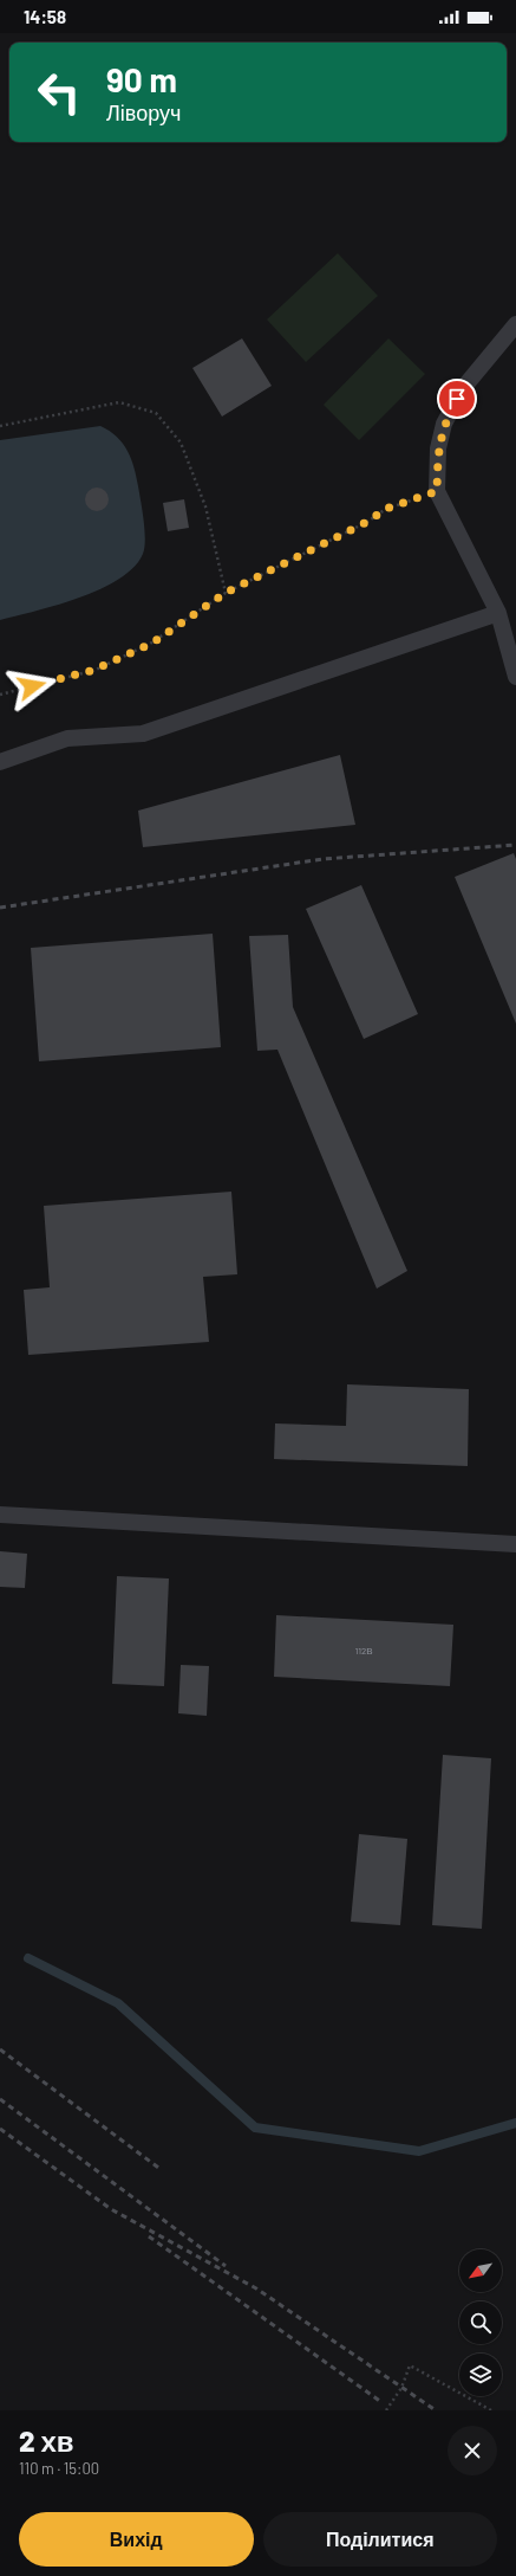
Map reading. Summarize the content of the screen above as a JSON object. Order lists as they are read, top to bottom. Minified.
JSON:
{"house_numbers":["112В"],"north":"bottom left","page":{"status":"14:58","turn":["90 m","Ліворуч"],"heading":["2 хв","110 m · 15:00"],"buttons":["Вихід","Поділитися"]}}
